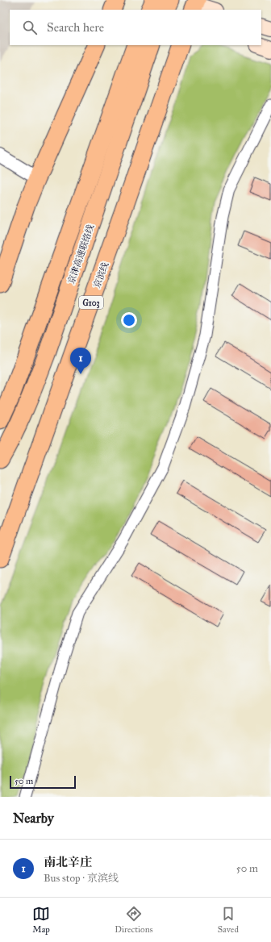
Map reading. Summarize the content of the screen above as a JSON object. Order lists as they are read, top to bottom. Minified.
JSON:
{"streets":{"highway":["京津高速联络线","京滨线","G103"]},"scale_bar":"50 m","page":{"search":"Search here","pins":"1","scale":"50 m","heading":"Nearby","list":[{"mark":"1","name":"南北辛庄","note":"Bus stop · 京滨线","value":"50 m"}],"nav":["Map","Directions","Saved"]}}
